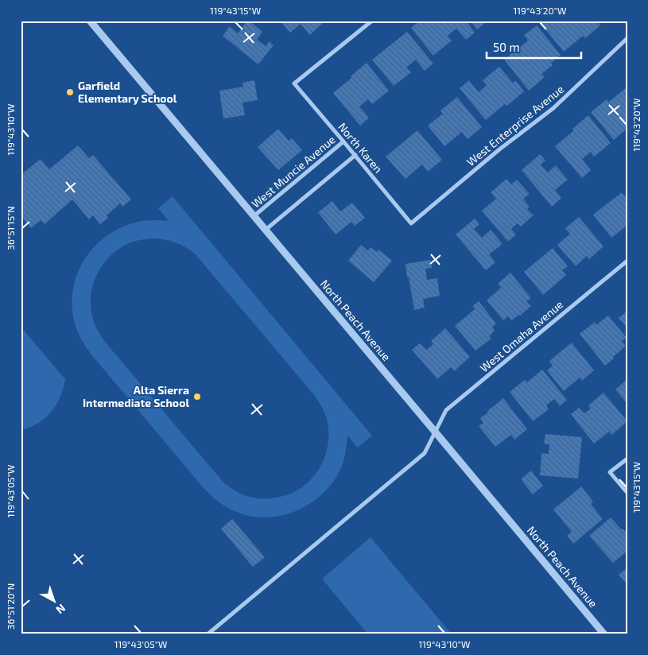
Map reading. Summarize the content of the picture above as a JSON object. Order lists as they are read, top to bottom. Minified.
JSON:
{"streets":{"street":["West Enterprise Avenue","North Karen","West Muncie Avenue","North Peach Avenue","West Omaha Avenue"]},"crossings":[["West Enterprise Avenue","North Karen"],["North Karen","West Muncie Avenue"],["West Muncie Avenue","North Peach Avenue"],["North Peach Avenue","West Omaha Avenue"]],"places":["Garfield Elementary School","Alta Sierra Intermediate School"],"scale_bar":"50 m","north":"bottom right","coordinates":["119°43'15\"W","119°43'20\"W","119°43'10\"W","36°51'15\"N","119°43'05\"W","36°51'20\"N"]}
